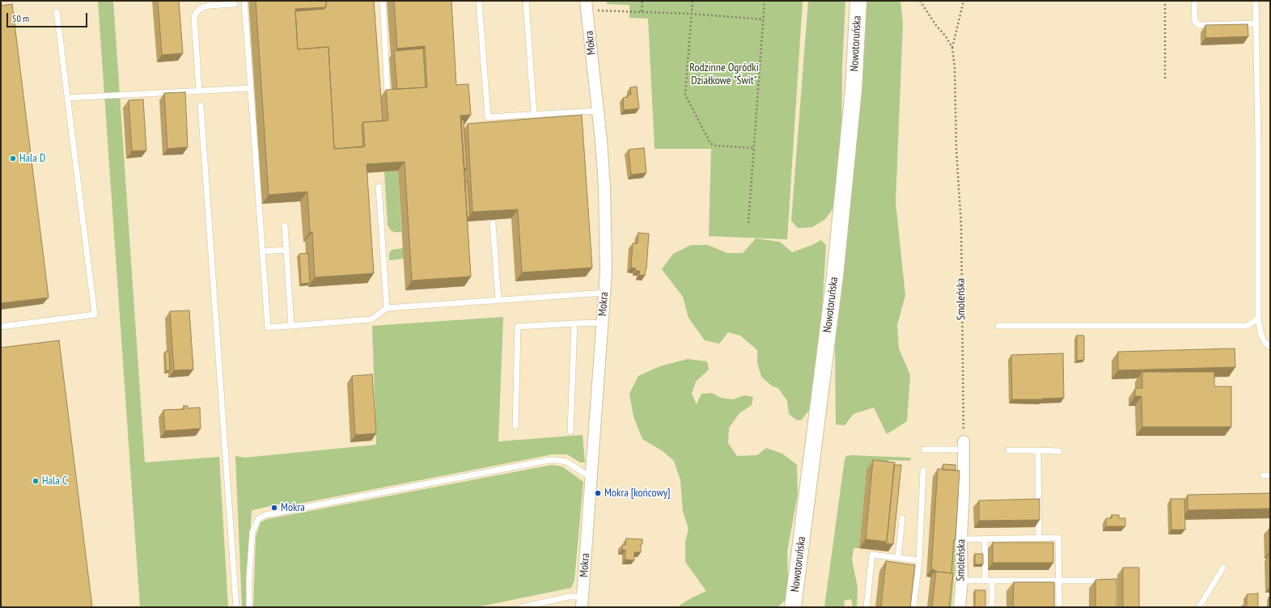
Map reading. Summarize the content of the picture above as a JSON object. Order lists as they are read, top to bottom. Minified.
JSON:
{"streets":{"main road":["Nowotoruńska"],"street":["Mokra","Smoleńska"]},"parks":["Rodzinne Ogródki Działkowe \"Świt\""],"places":["Hala D","Hala C","Mokra [końcowy]","Mokra"],"scale_bar":"50 m"}
